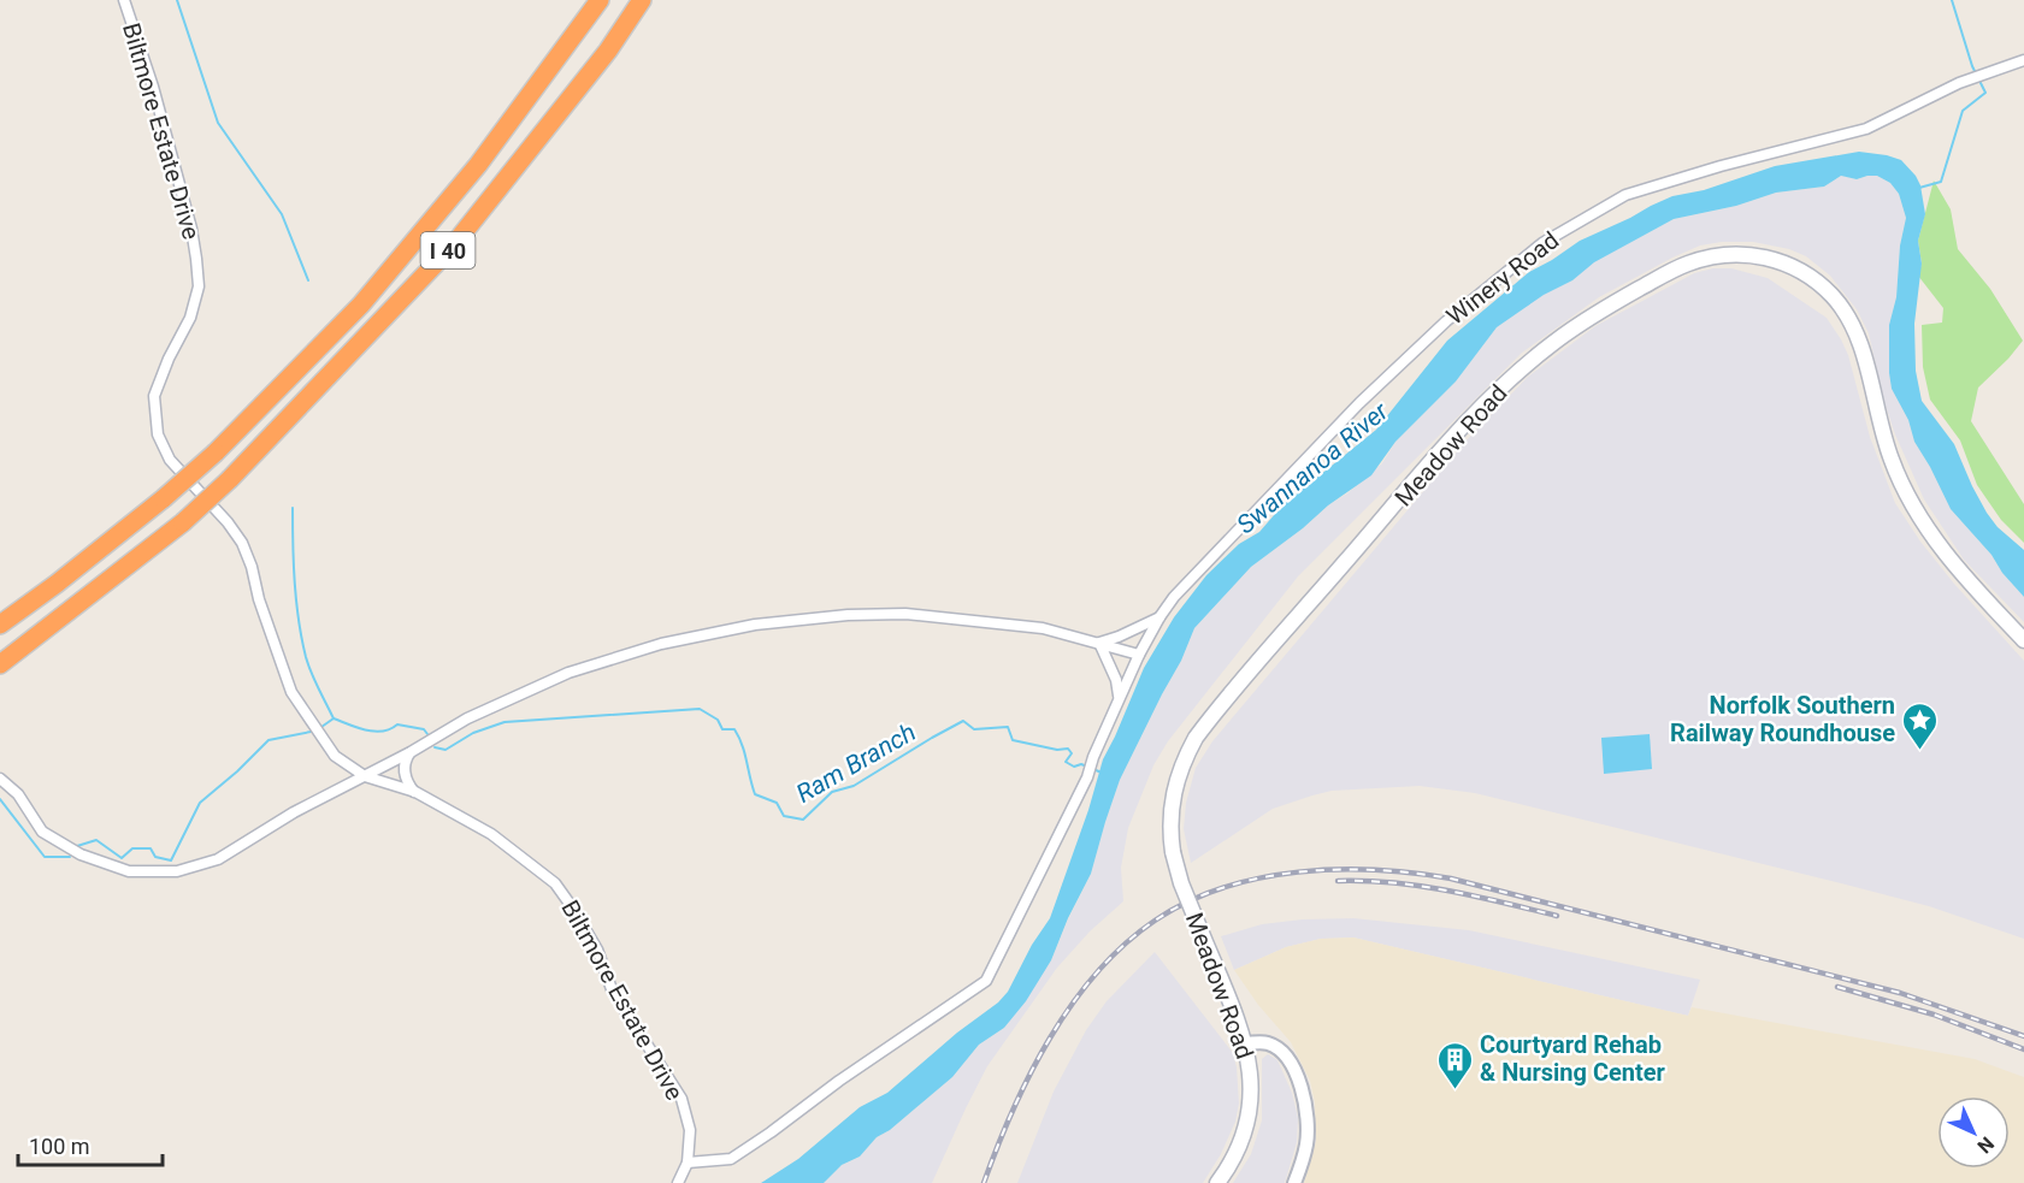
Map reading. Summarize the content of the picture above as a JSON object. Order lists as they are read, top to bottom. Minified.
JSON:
{"streets":{"highway":["I 40"],"main road":["Meadow Road"],"street":["Biltmore Estate Drive","Winery Road"]},"crossings":[["Biltmore Estate Drive","Winery Road"]],"water":["Swannanoa River","Ram Branch"],"places":{"place":["Norfolk Southern Railway Roundhouse"],"building":["Courtyard Rehab & Nursing Center"]},"scale_bar":"100 m","north":"bottom right"}
